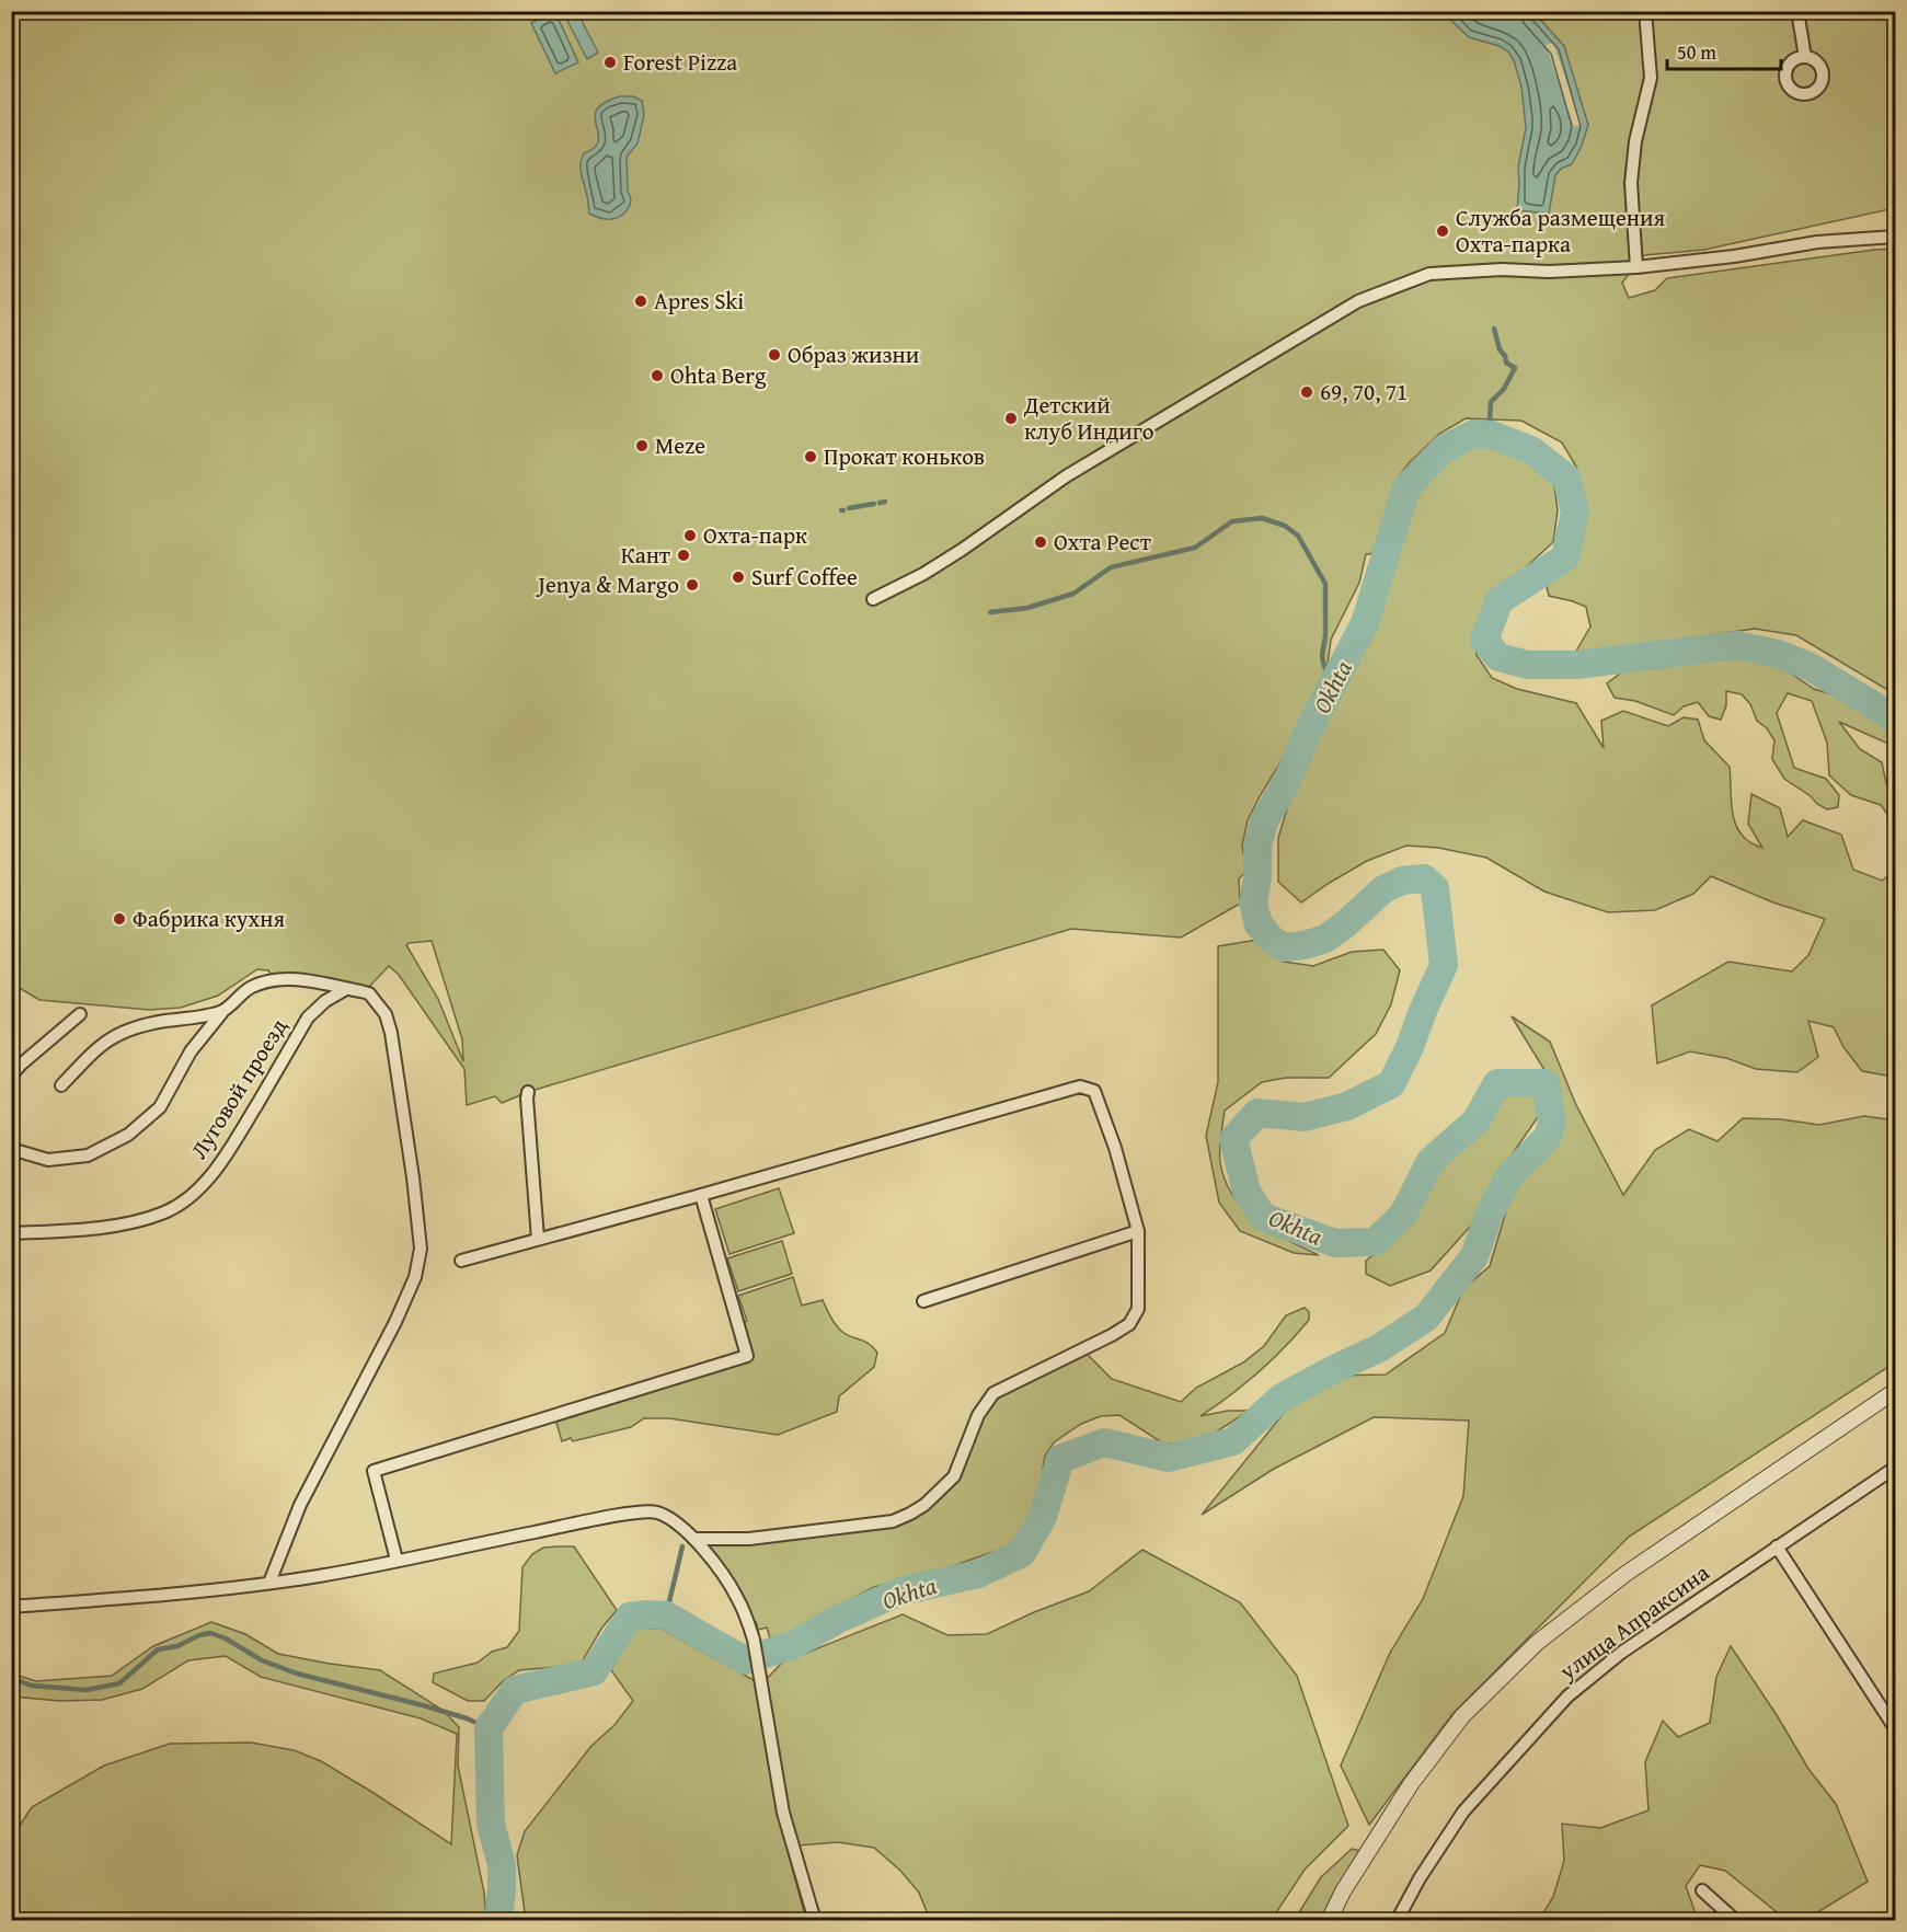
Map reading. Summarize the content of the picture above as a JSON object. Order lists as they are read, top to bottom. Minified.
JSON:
{"streets":{"street":["Луговой проезд","улица Апраксина"]},"water":["Okhta"],"places":["Forest Pizza","Служба размещения Охта-парка","Apres Ski","Образ жизни","Ohta Berg","69, 70, 71","Детский клуб Индиго","Meze","Прокат коньков","Охта-парк","Охта Рест","Кант","Surf Coffee","Jenya & Margo","Фабрика кухня"],"scale_bar":"50 m"}
